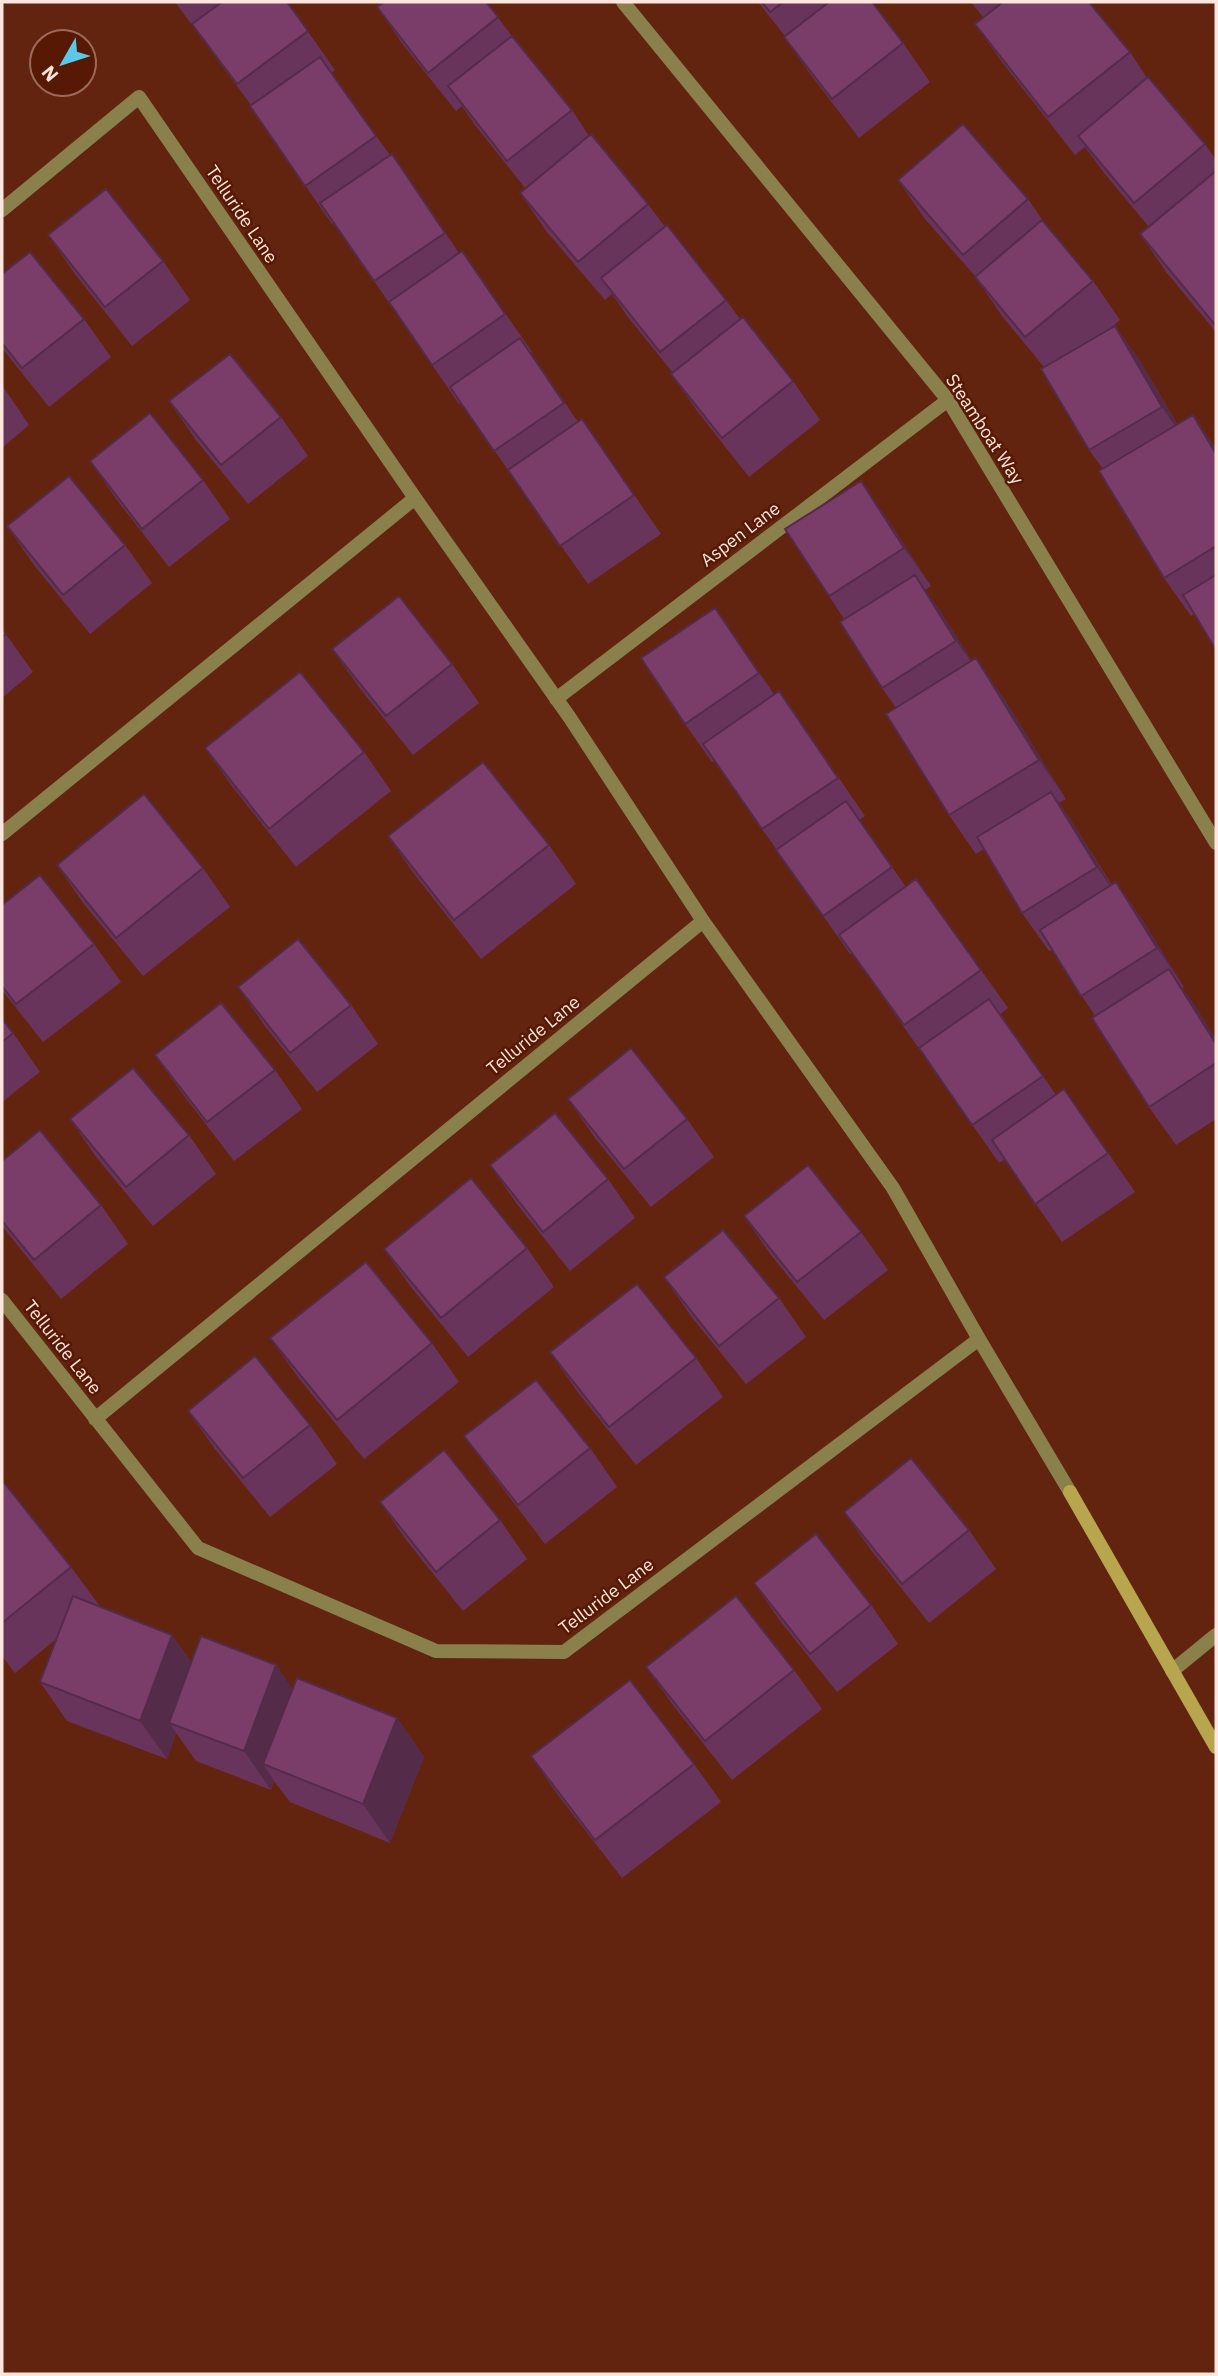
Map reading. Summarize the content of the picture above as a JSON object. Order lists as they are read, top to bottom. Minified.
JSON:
{"streets":{"street":["Telluride Lane","Steamboat Way","Aspen Lane"]},"crossings":[["Telluride Lane","Aspen Lane"],["Steamboat Way","Aspen Lane"]],"north":"bottom left"}
